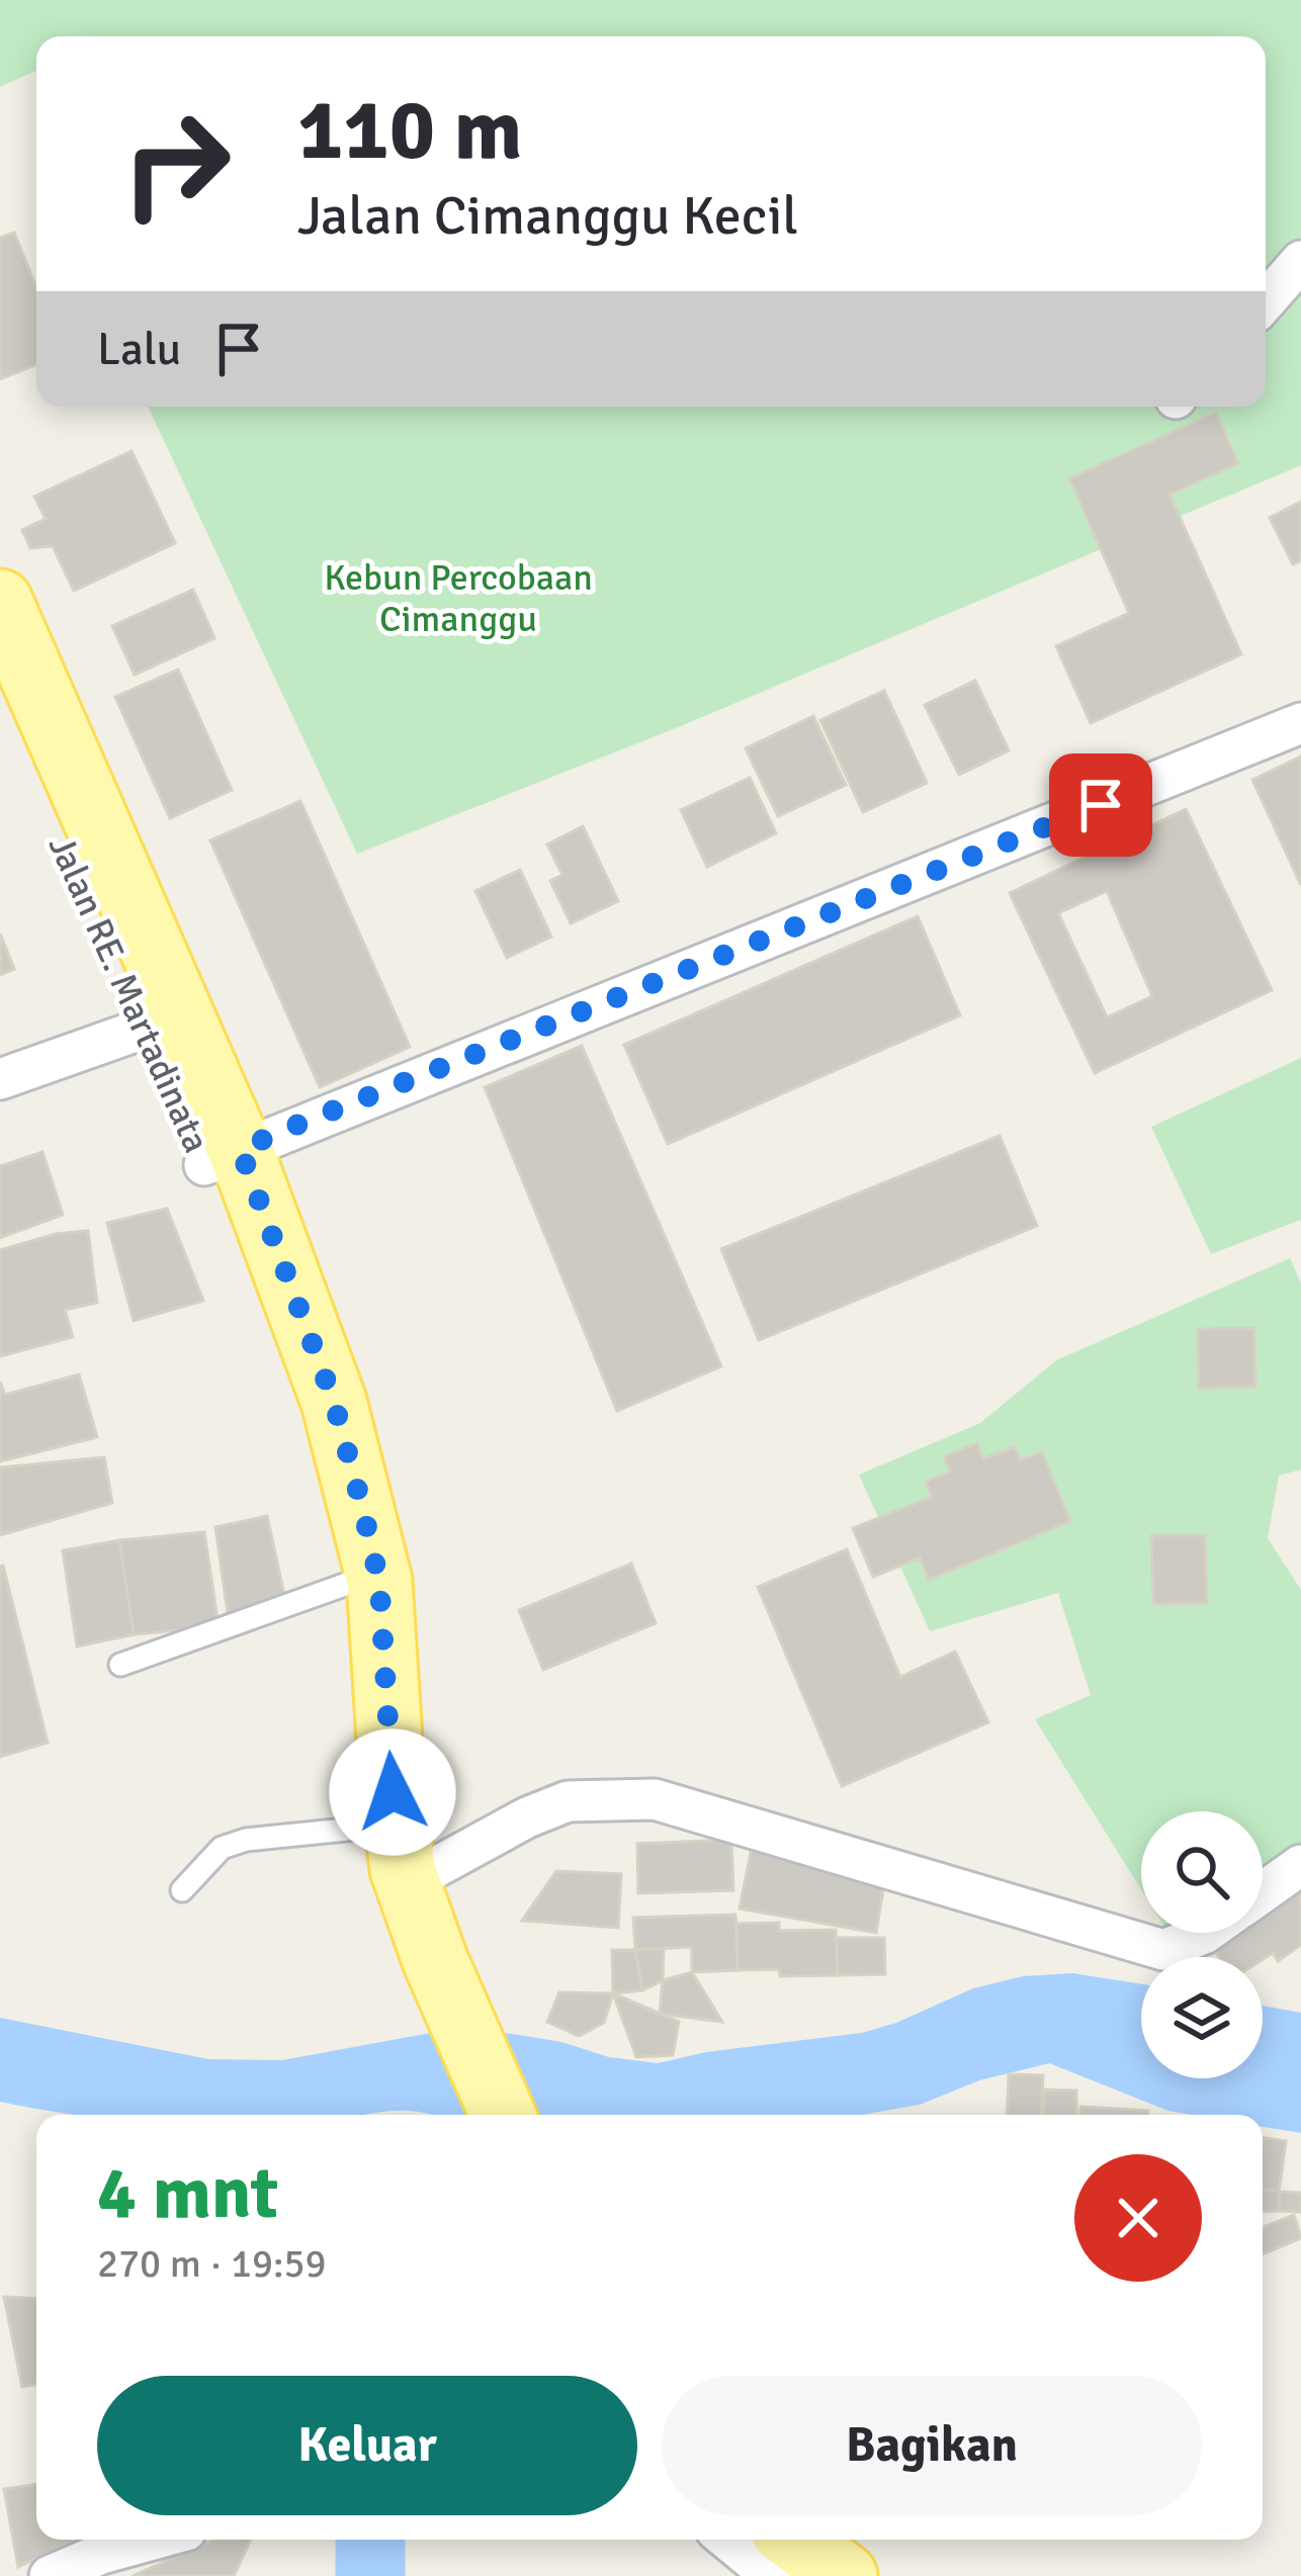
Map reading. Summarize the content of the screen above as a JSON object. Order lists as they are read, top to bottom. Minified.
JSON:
{"streets":{"main road":["Jalan RE. Martadinata"]},"parks":["Kebun Percobaan Cimanggu"],"page":{"turn":["110 m","Jalan Cimanggu Kecil"],"then":"Lalu","heading":["4 mnt","270 m · 19:59"],"buttons":["Keluar","Bagikan"]}}
